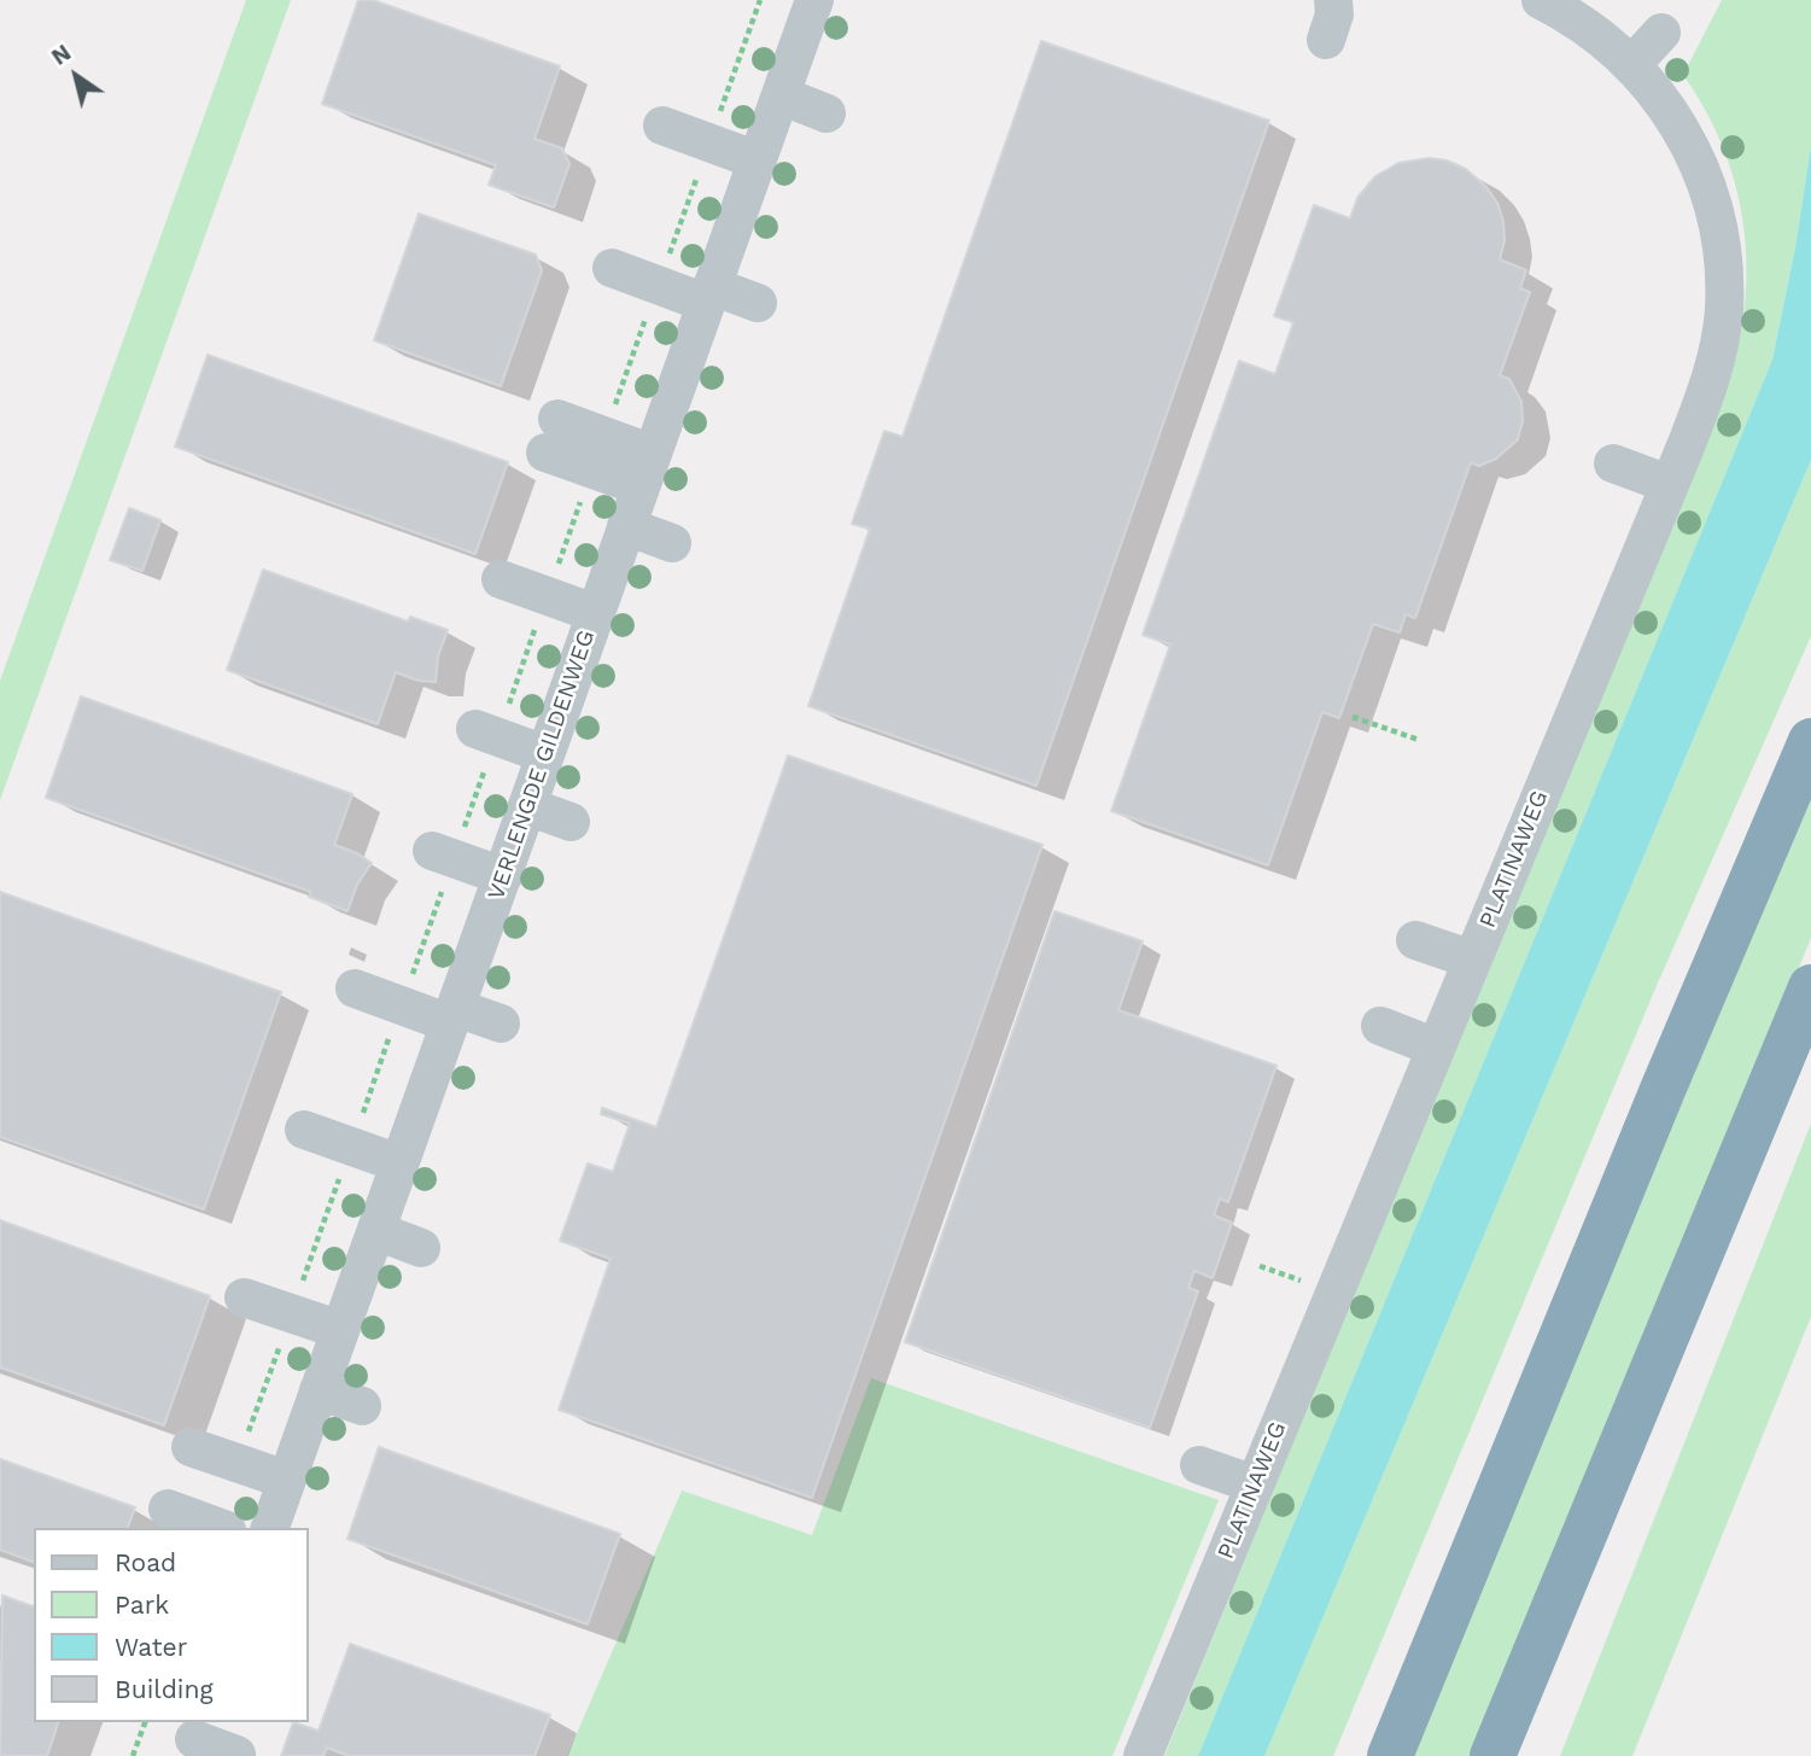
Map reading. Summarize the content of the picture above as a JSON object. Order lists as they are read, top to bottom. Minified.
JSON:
{"streets":{"street":["VERLENGDE GILDENWEG","PLATINAWEG"]},"legend":["Road","Park","Water","Building"],"north":"top left"}
